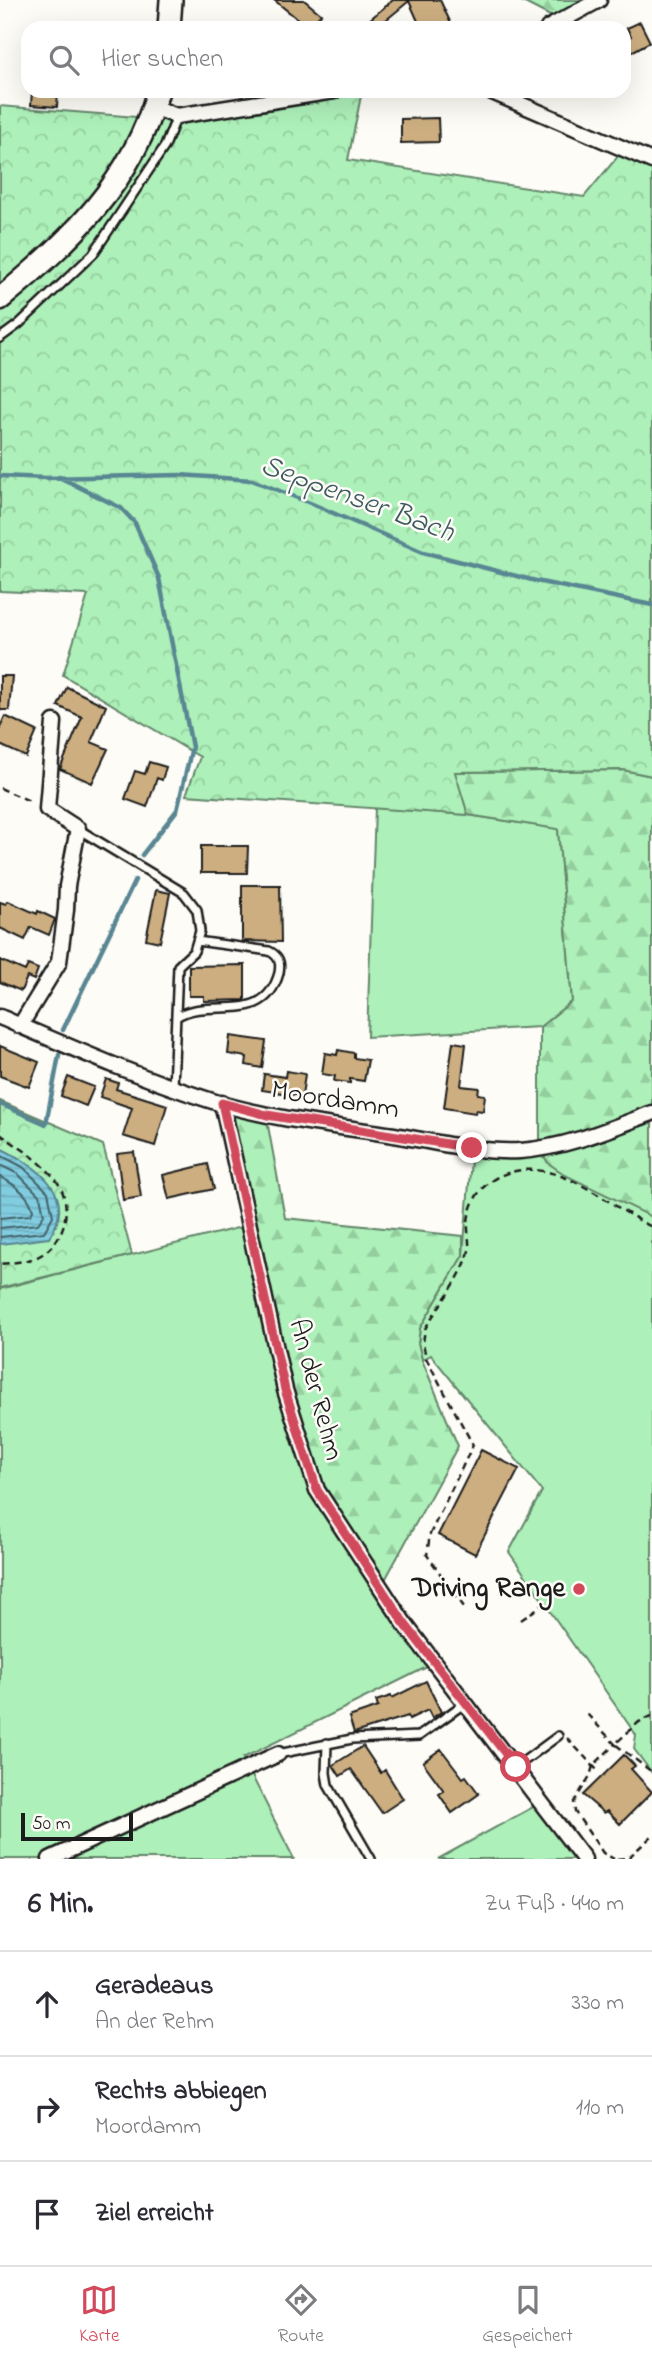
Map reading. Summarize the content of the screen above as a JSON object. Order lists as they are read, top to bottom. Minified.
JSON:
{"streets":{"street":["Moordamm","An der Rehm"]},"crossings":[["Moordamm","An der Rehm"]],"water":["Seppenser Bach"],"places":["Driving Range"],"scale_bar":"50 m","page":{"search":"Hier suchen","scale":"50 m","heading":["6 Min.","Zu Fuß · 440 m"],"list":[["Geradeaus","An der Rehm","330 m"],["Rechts abbiegen","Moordamm","110 m"],"Ziel erreicht"],"nav":["Karte","Route","Gespeichert"]}}
